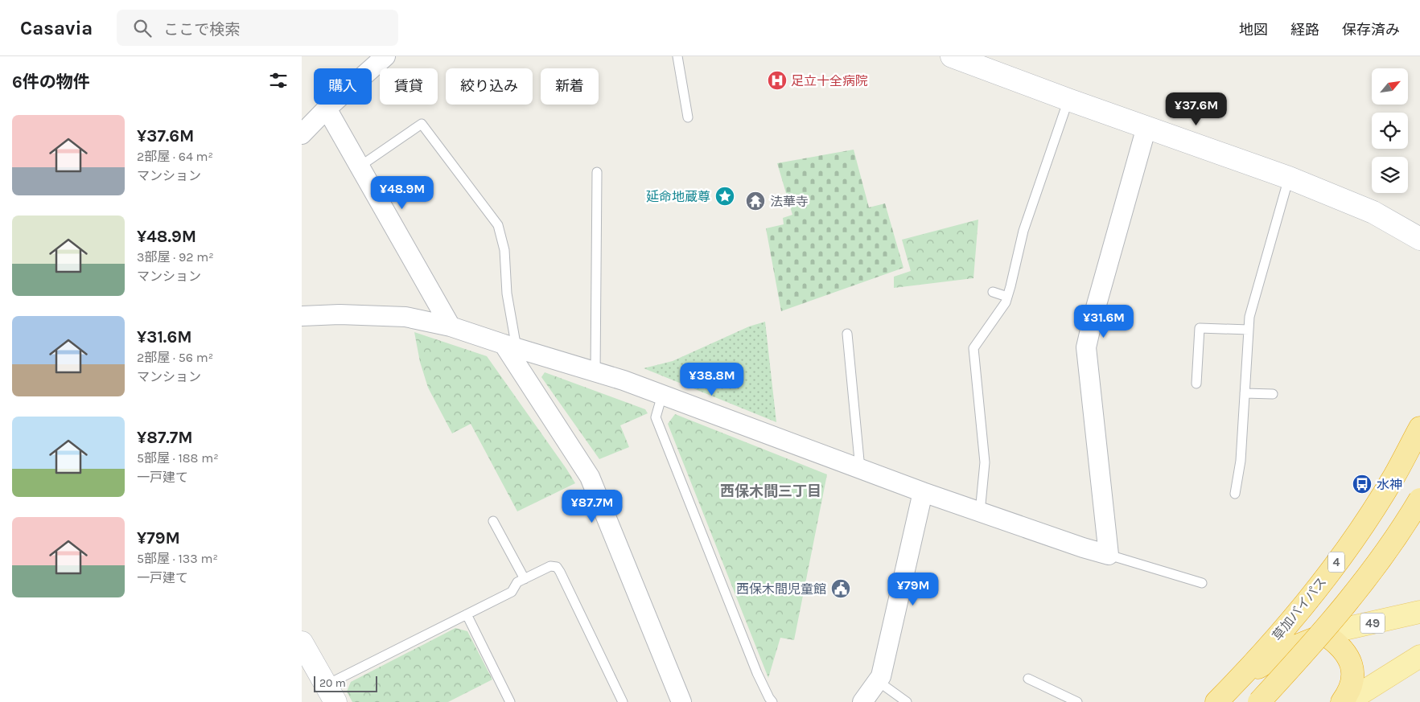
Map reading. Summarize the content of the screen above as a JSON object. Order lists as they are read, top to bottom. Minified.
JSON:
{"streets":{"highway":["4","草加バイパス"],"main road":["49"]},"crossings":[["4","草加バイパス"],["4","49"]],"districts":["西保木間三丁目"],"places":{"hospital":["足立十全病院"],"place":["延命地蔵尊"],"temple":["法華寺"],"bus stop":["水神"],"public building":["西保木間児童館"]},"scale_bar":"20 m","north":"top right","page":{"header":"Casavia","search":"ここで検索","nav":["地図","経路","保存済み"],"heading":"6件の物件","chip":["購入","賃貸","絞り込み","新着"],"price":["¥37.6M","¥48.9M","¥31.6M","¥38.8M","¥87.7M","¥79M"],"list":[{"name":"¥37.6M","note":"2部屋 · 64 m² · マンション"},{"name":"¥48.9M","note":"3部屋 · 92 m² · マンション"},{"name":"¥31.6M","note":"2部屋 · 56 m² · マンション"},{"name":"¥87.7M","note":"5部屋 · 188 m² · 一戸建て"},{"name":"¥79M","note":"5部屋 · 133 m² · 一戸建て"}],"scale":"20 m"}}
